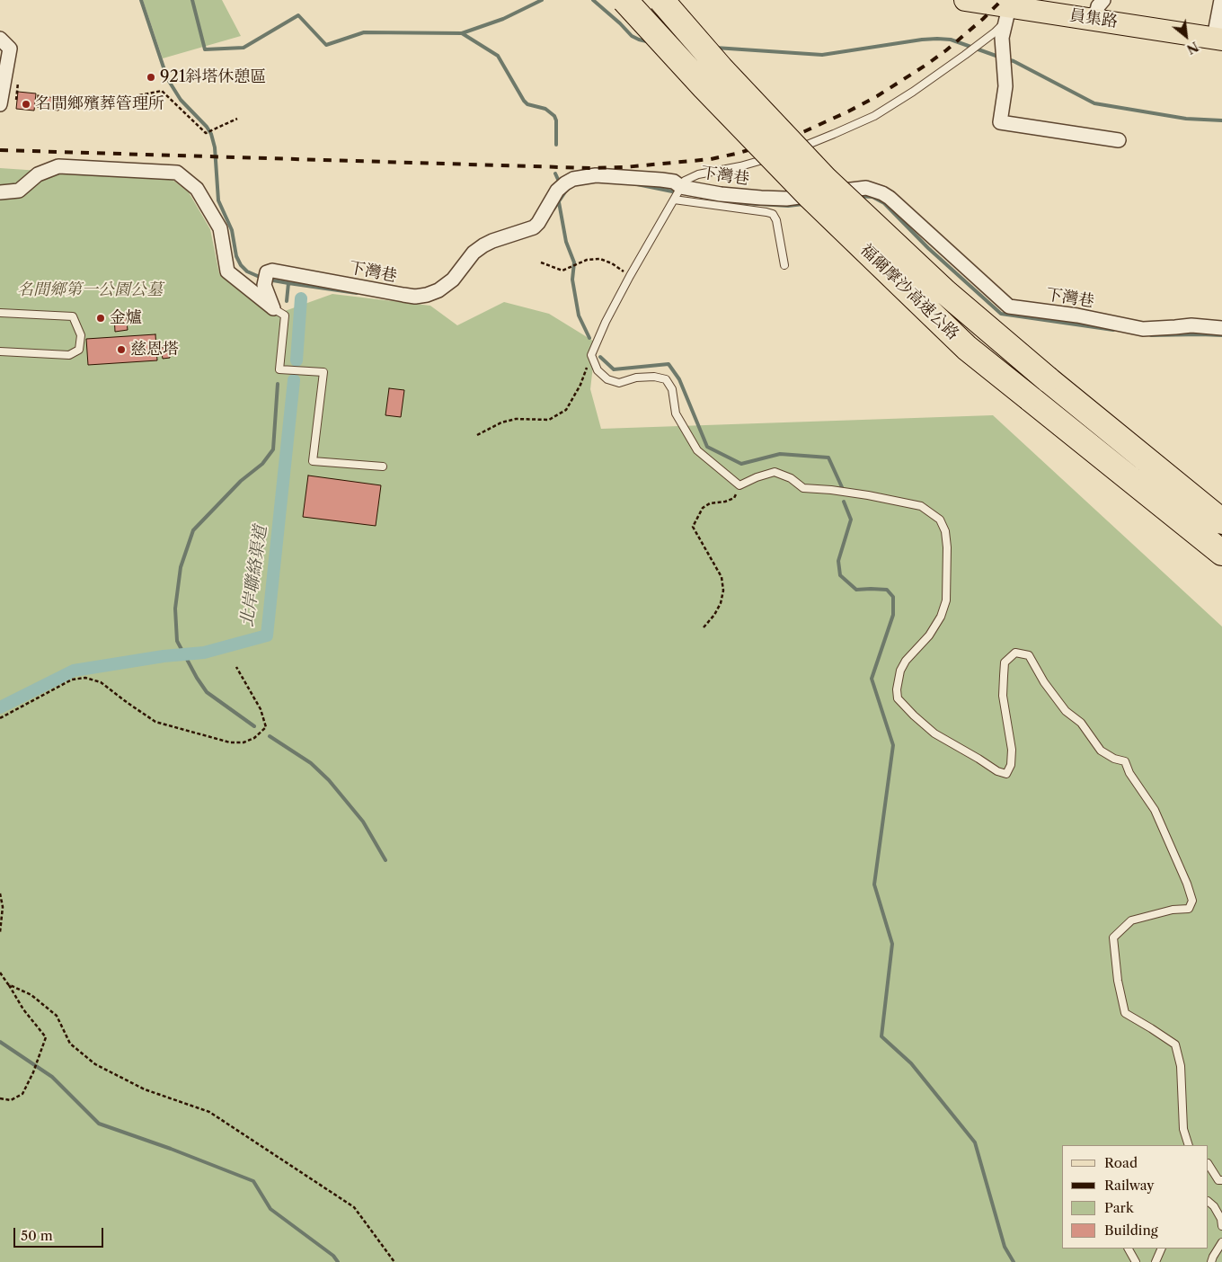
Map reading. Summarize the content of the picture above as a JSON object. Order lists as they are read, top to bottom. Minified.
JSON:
{"streets":{"highway":["福爾摩沙高速公路"],"main road":["員集路"],"street":["下灣巷"]},"water":["北岸聯絡渠道"],"parks":["名間鄉第一公園公墓"],"places":["921斜塔休憩區","名間鄉殯葬管理所","金爐","慈恩塔"],"legend":["Road","Railway","Park","Building"],"scale_bar":"50 m","north":"bottom right"}
